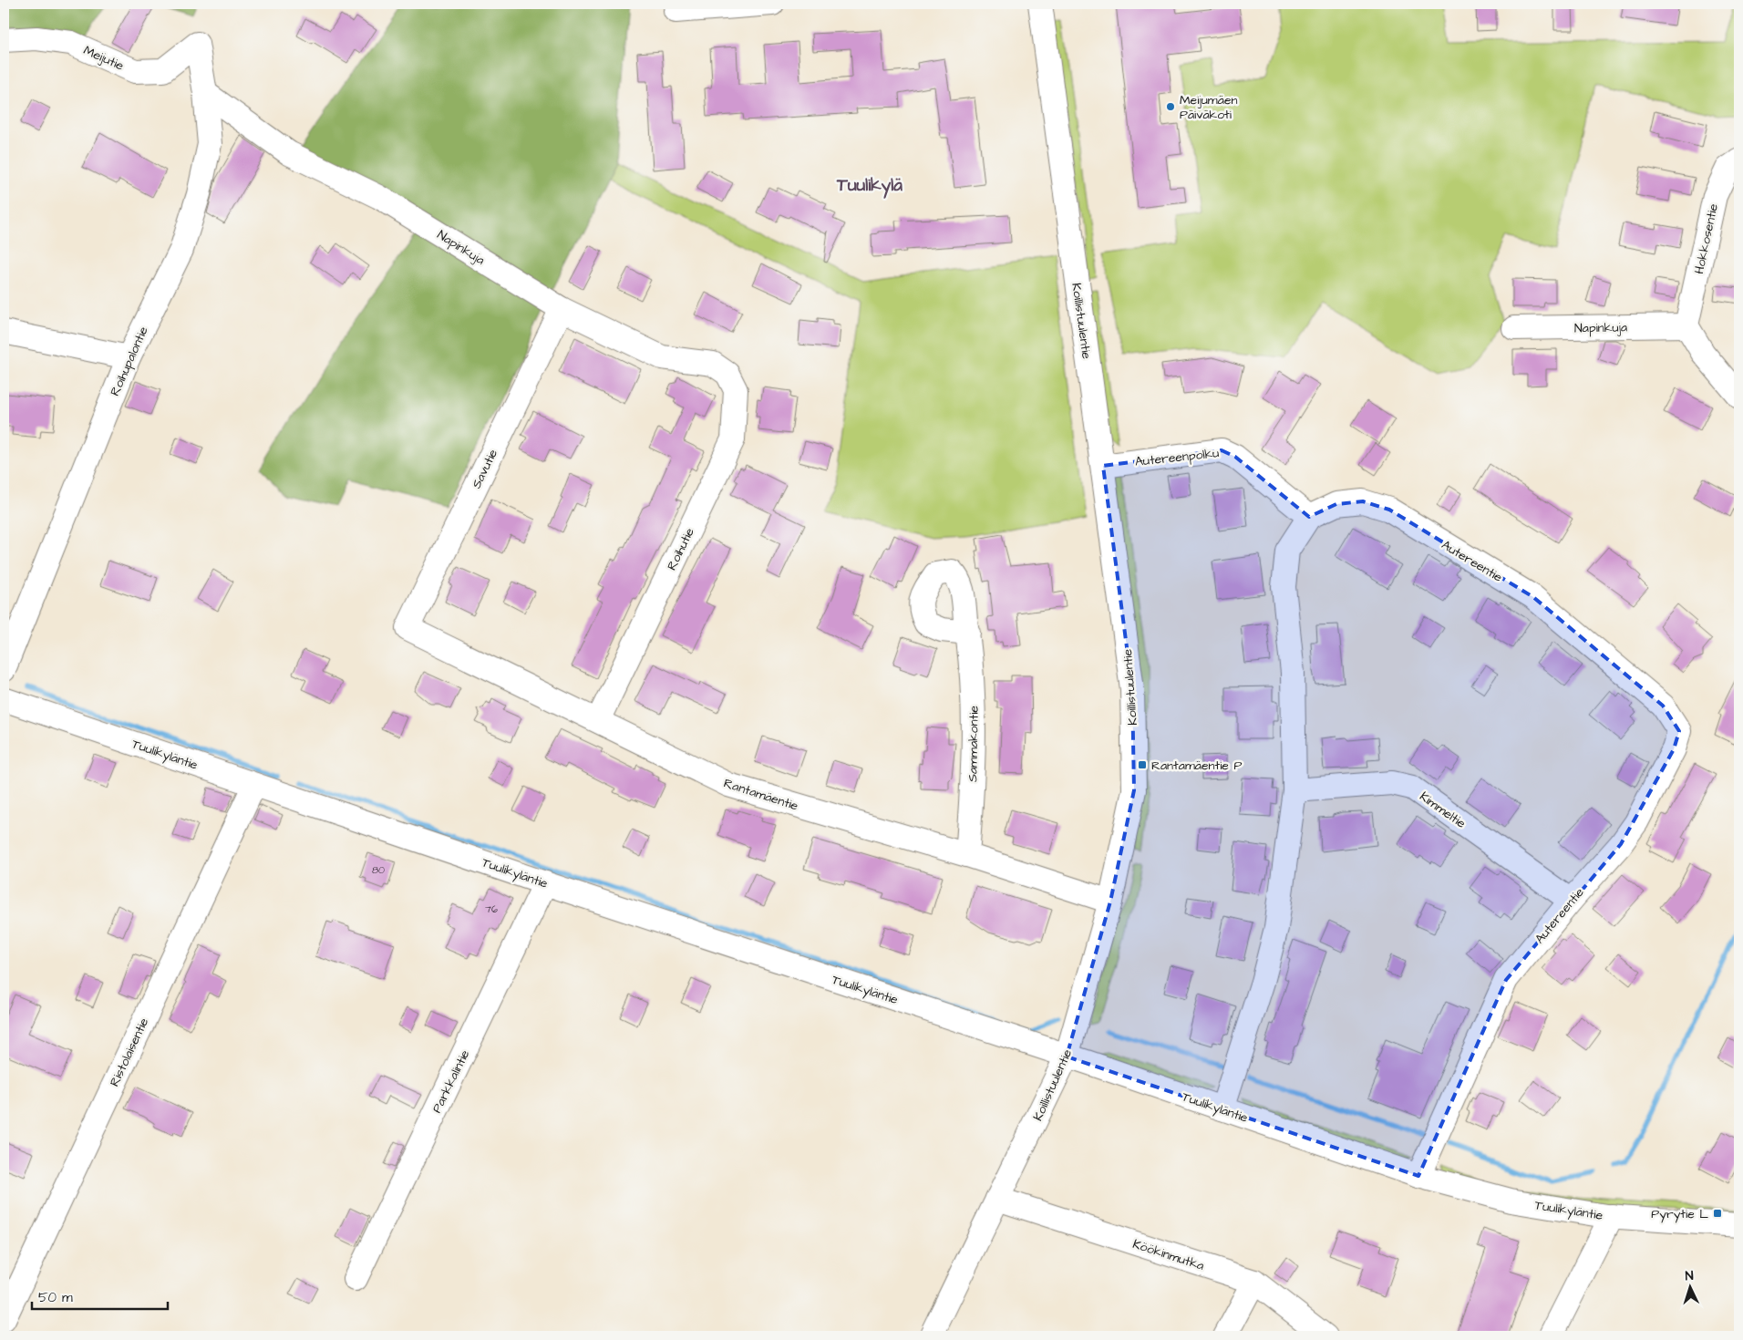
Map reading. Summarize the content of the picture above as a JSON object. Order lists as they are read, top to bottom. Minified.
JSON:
{"streets":{"street":["Meijutie","Hokkosentie","Napinkuja","Koillistuulentie","Roihupalontie","Autereenpolku","Savutie","Roihutie","Autereentie","Sammakontie","Tuulikyläntie","Rantamäentie","Kimmeltie","Ristolaisentie","Parkkalintie","Köökinmutka"]},"crossings":[["Meijutie","Roihupalontie"],["Hokkosentie","Napinkuja"],["Napinkuja","Roihupalontie"],["Napinkuja","Savutie"],["Napinkuja","Roihutie"],["Koillistuulentie","Autereenpolku"],["Koillistuulentie","Tuulikyläntie"],["Koillistuulentie","Rantamäentie"],["Koillistuulentie","Köökinmutka"],["Autereenpolku","Autereentie"],["Savutie","Rantamäentie"],["Roihutie","Rantamäentie"],["Autereentie","Tuulikyläntie"],["Autereentie","Kimmeltie"],["Sammakontie","Rantamäentie"],["Tuulikyläntie","Ristolaisentie"],["Tuulikyläntie","Parkkalintie"]],"districts":["Tuulikylä"],"places":{"other":["Meijumäen Päiväkoti"],"transit":["Rantamäentie P","Pyrytie L"]},"house_numbers":["80","76"],"scale_bar":"50 m","north":"top"}
